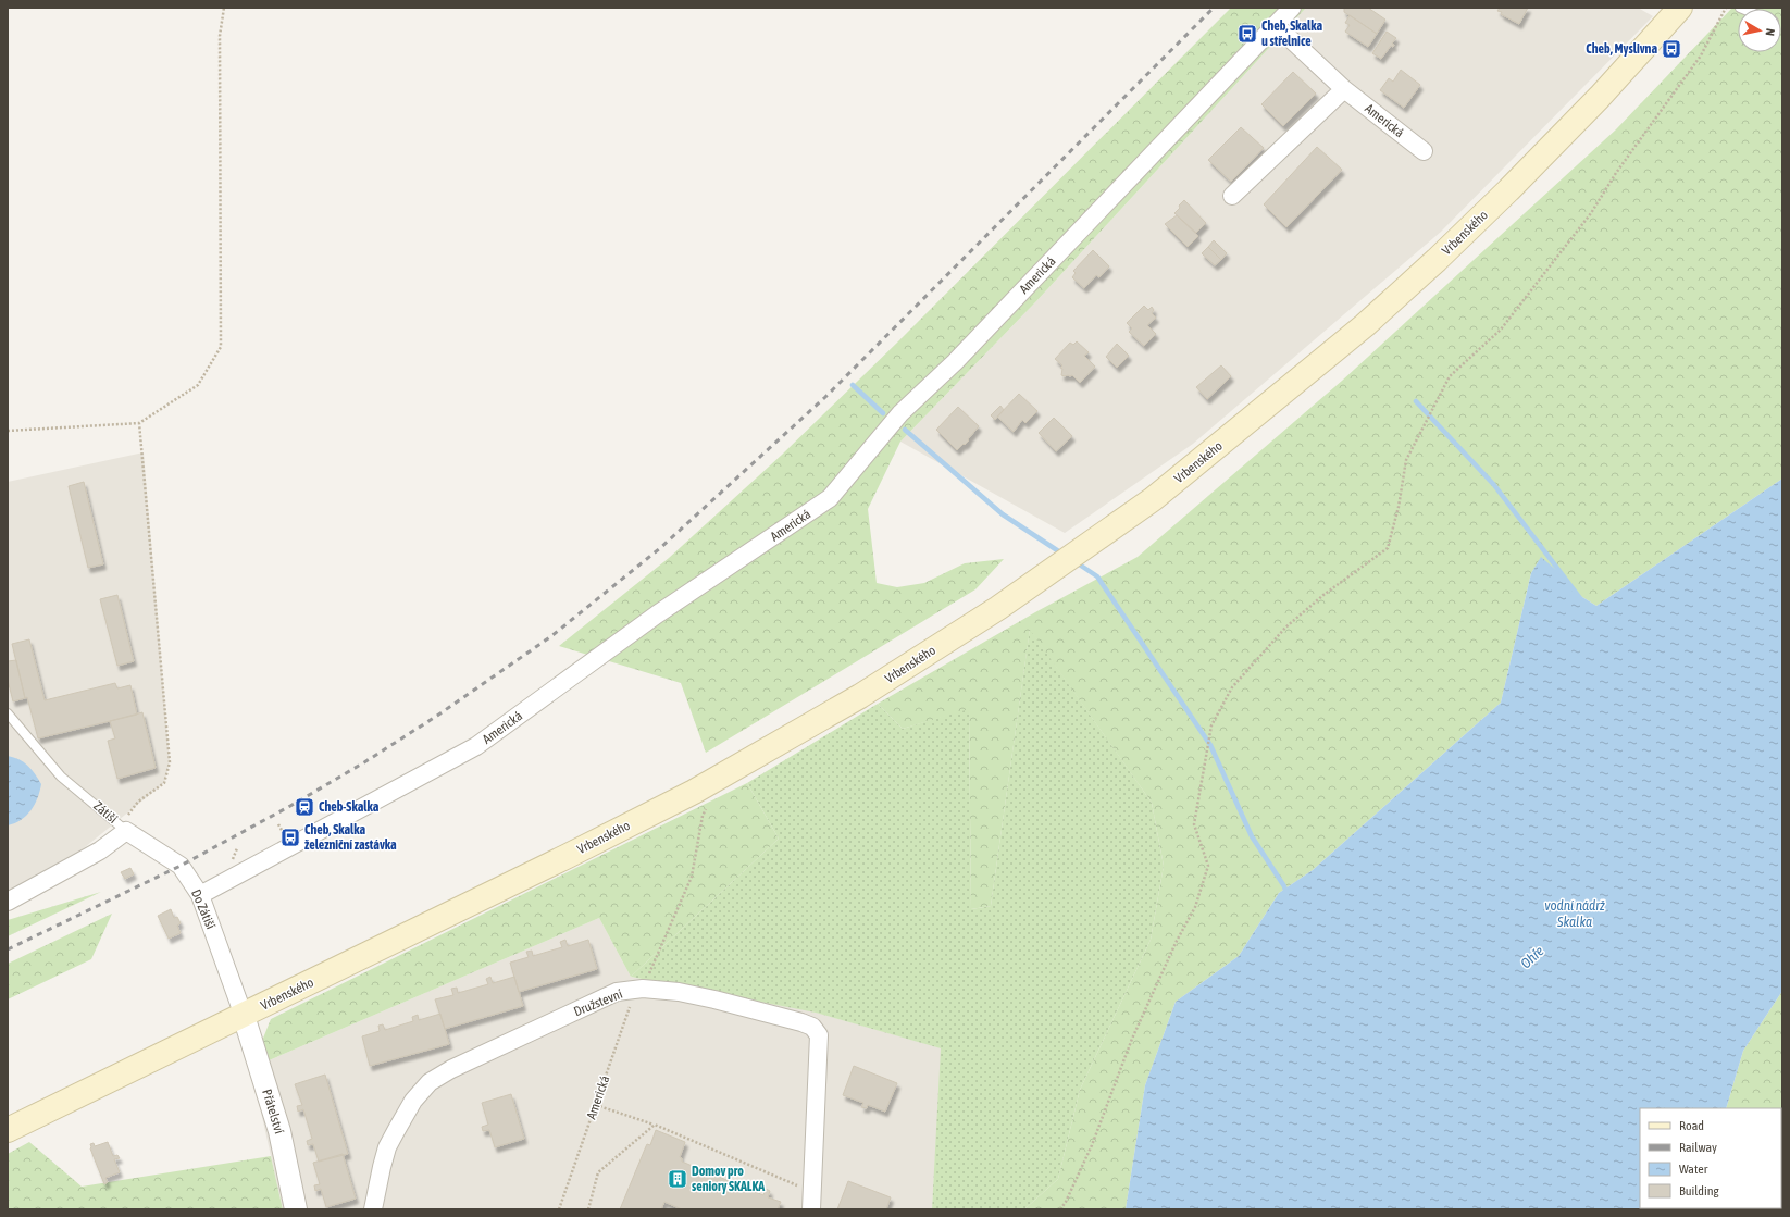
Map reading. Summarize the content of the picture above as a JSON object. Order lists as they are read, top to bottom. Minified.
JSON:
{"streets":{"main road":["Vrbenského"],"street":["Americká","Zátiší","Do Zátiší","Družstevní","Přátelství"]},"crossings":[["Americká","Vrbenského"],["Americká","Do Zátiší"],["Americká","Družstevní"],["Vrbenského","Do Zátiší"],["Vrbenského","Přátelství"],["Zátiší","Do Zátiší"],["Do Zátiší","Přátelství"]],"water":["vodní nádrž Skalka","Ohře"],"places":{"bus stop":["Cheb, Skalka u střelnice","Cheb, Myslivna","Cheb, Skalka železniční zastávka"],"station":["Cheb-Skalka"],"building":["Domov pro seniory SKALKA"]},"legend":["Road","Railway","Water","Building"],"north":"right"}
